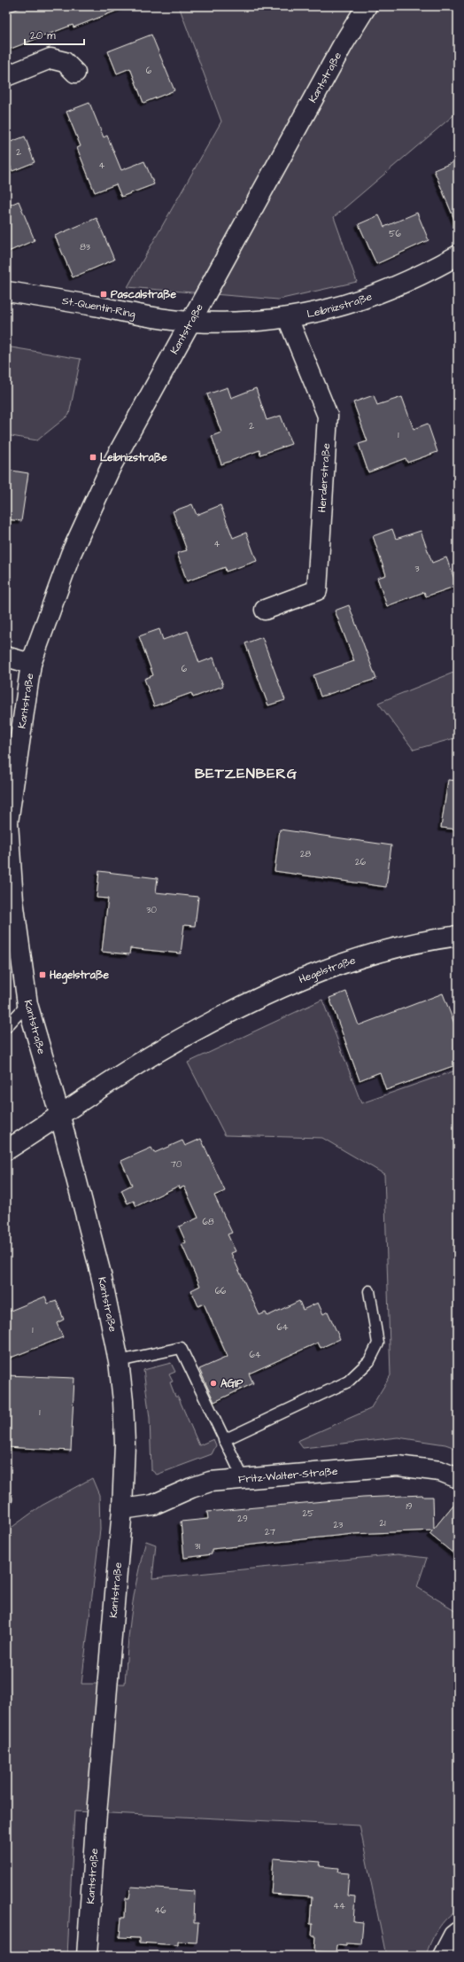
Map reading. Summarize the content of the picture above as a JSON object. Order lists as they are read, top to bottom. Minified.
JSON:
{"streets":{"street":["Kantstraße","Leibnizstraße","St.-Quentin-Ring","Herderstraße","Hegelstraße","Fritz-Walter-Straße"]},"crossings":[["Kantstraße","Leibnizstraße"],["Kantstraße","St.-Quentin-Ring"],["Kantstraße","Hegelstraße"],["Kantstraße","Fritz-Walter-Straße"],["Leibnizstraße","St.-Quentin-Ring"],["Leibnizstraße","Herderstraße"]],"districts":["BETZENBERG"],"places":{"transit":["Pascalstraße","Leibnizstraße","Hegelstraße"],"other":["AGIP"]},"house_numbers":["6","2","4","56","83","2","1","4","3","6","28","26","30","70","68","66","64","1","64","1","19","25","29","21","23","27","31","44","46"],"scale_bar":"20 m"}
